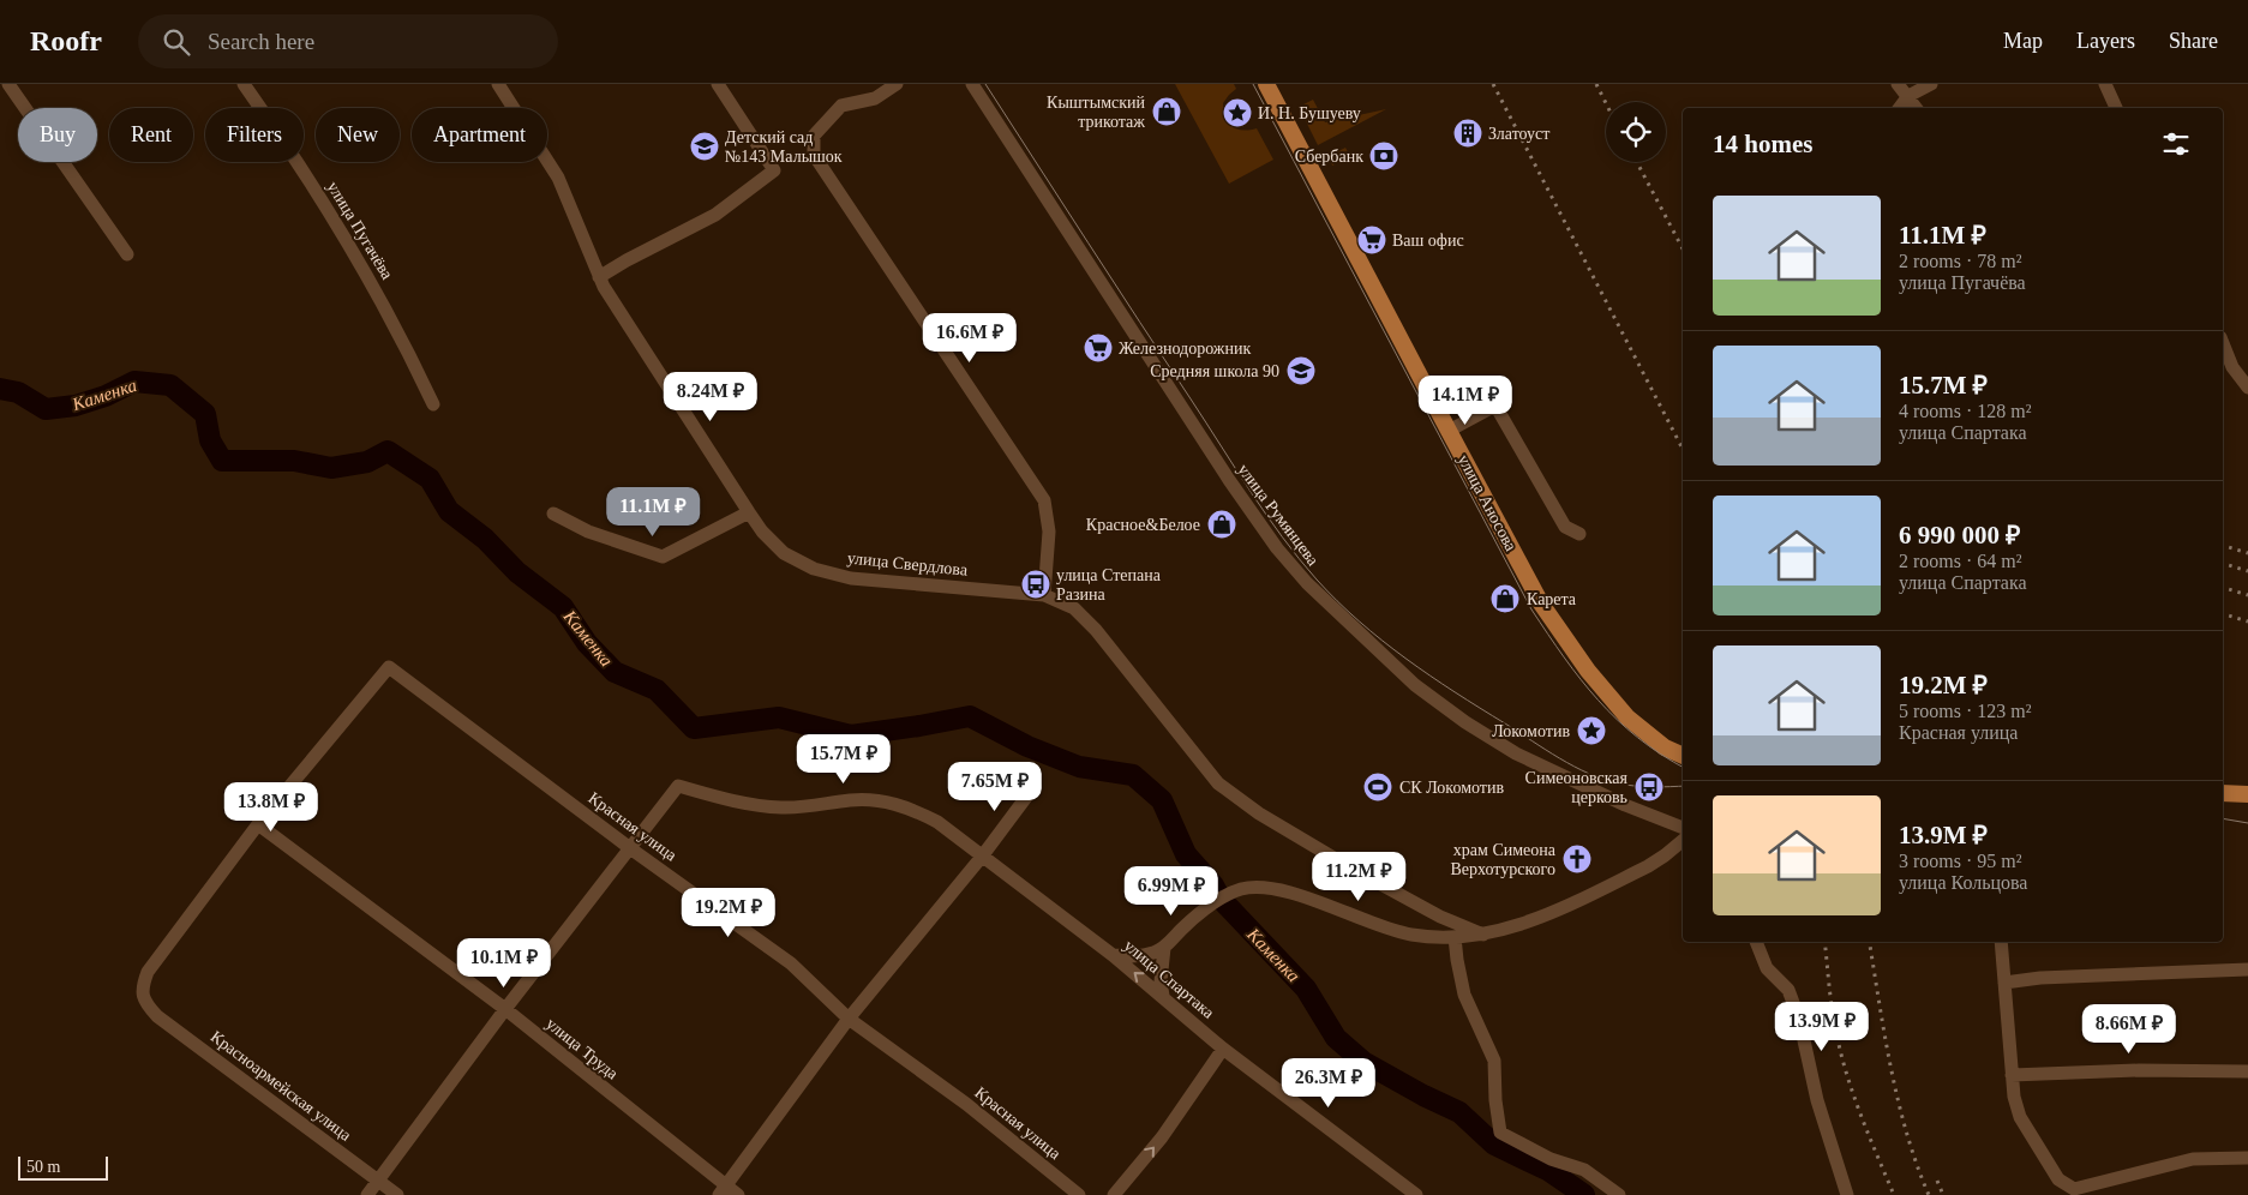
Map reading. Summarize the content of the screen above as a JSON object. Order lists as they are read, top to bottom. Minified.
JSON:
{"streets":{"main road":["улица Аносова"],"street":["улица Пугачёва","улица Румянцева","улица Свердлова","Красная улица","улица Спартака","улица Труда","Красноармейская улица"]},"crossings":[["Красная улица","улица Спартака"],["Красная улица","улица Труда"],["Красная улица","Красноармейская улица"],["улица Труда","Красноармейская улица"]],"water":["Каменка"],"places":{"shop":["Кыштымский трикотаж","Красное&Белое","Карета"],"place":["И. Н. Бушуеву","Локомотив"],"building":["Златоуст"],"school or university":["Детский сад №143 Малышок","Средняя школа 90"],"bank":["Сбербанк"],"supermarket":["Ваш офис","Железнодорожник"],"bus stop":["улица Степана Разина","Симеоновская церковь"],"sports":["СК Локомотив"],"church":["храм Симеона Верхотурского"]},"scale_bar":"50 m","page":{"header":"Roofr","search":"Search here","nav":["Map","Layers","Share"],"chip":["Buy","Rent","Filters","New","Apartment"],"heading":"14 homes","list":[{"name":"11.1M ₽","note":"2 rooms · 78 m² · улица Пугачёва"},{"name":"15.7M ₽","note":"4 rooms · 128 m² · улица Спартака"},{"name":"6 990 000 ₽","note":"2 rooms · 64 m² · улица Спартака"},{"name":"19.2M ₽","note":"5 rooms · 123 m² · Красная улица"},{"name":"13.9M ₽","note":"3 rooms · 95 m² · улица Кольцова"}],"price":["16.6M ₽","8.24M ₽","14.1M ₽","11.1M ₽","15.7M ₽","7.65M ₽","13.8M ₽","11.2M ₽","6.99M ₽","19.2M ₽","10.1M ₽","13.9M ₽","8.66M ₽","26.3M ₽"],"scale":"50 m"}}
